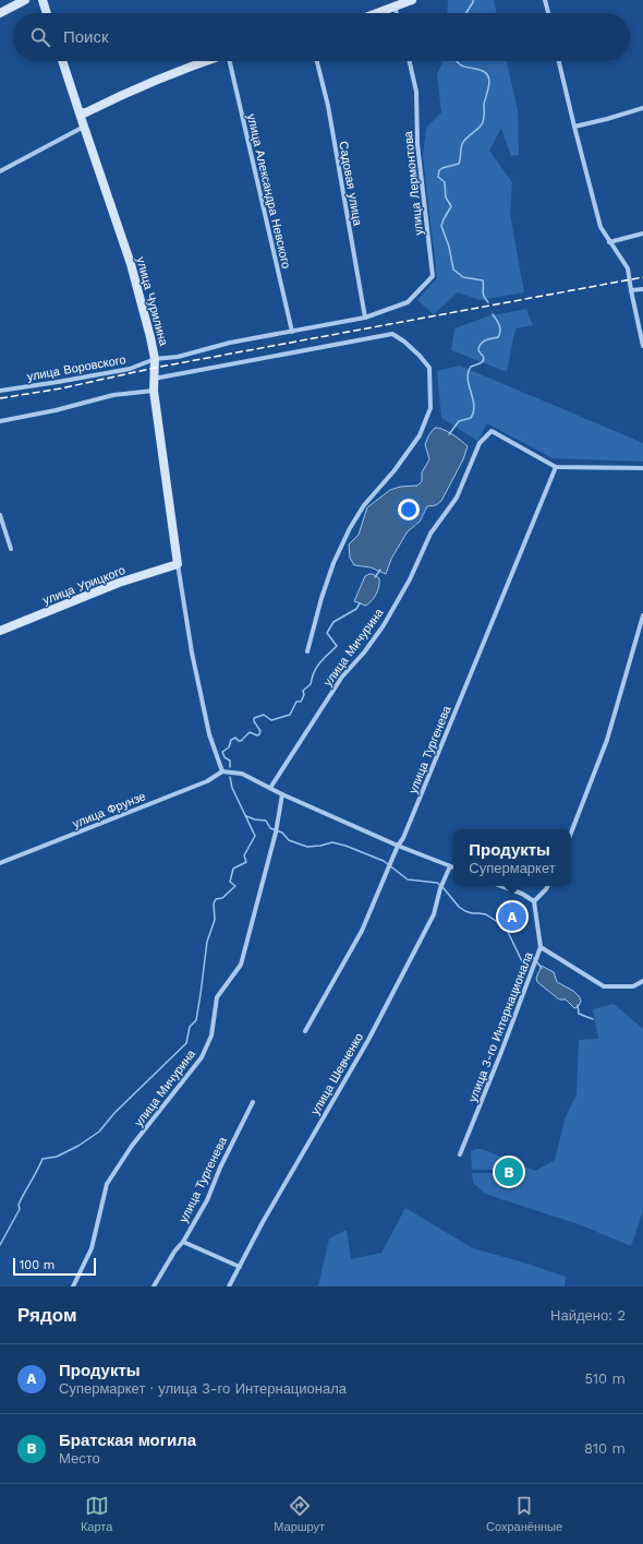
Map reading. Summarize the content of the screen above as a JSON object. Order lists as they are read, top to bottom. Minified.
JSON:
{"streets":{"street":["Садовая улица","улица Лермонтова","улица Александра Невского","улица Чурилина","улица Воровского","улица Урицкого","улица Мичурина","улица Тургенева","улица Фрунзе","улица 3-го Интернационала","улица Шевченко"]},"crossings":[["Садовая улица","улица Воровского"],["улица Лермонтова","улица Воровского"],["улица Александра Невского","улица Воровского"],["улица Чурилина","улица Воровского"],["улица Чурилина","улица Урицкого"],["улица Мичурина","улица Тургенева"]],"scale_bar":"100 m","page":{"search":"Поиск","popup":["Продукты","Супермаркет"],"pins":["A","B"],"scale":"100 m","heading":["Рядом","Найдено: 2"],"list":[{"mark":"A","name":"Продукты","note":"Супермаркет · улица 3-го Интернационала","value":"510 m"},{"mark":"B","name":"Братская могила","note":"Место","value":"810 m"}],"nav":["Карта","Маршрут","Сохранённые"]}}
